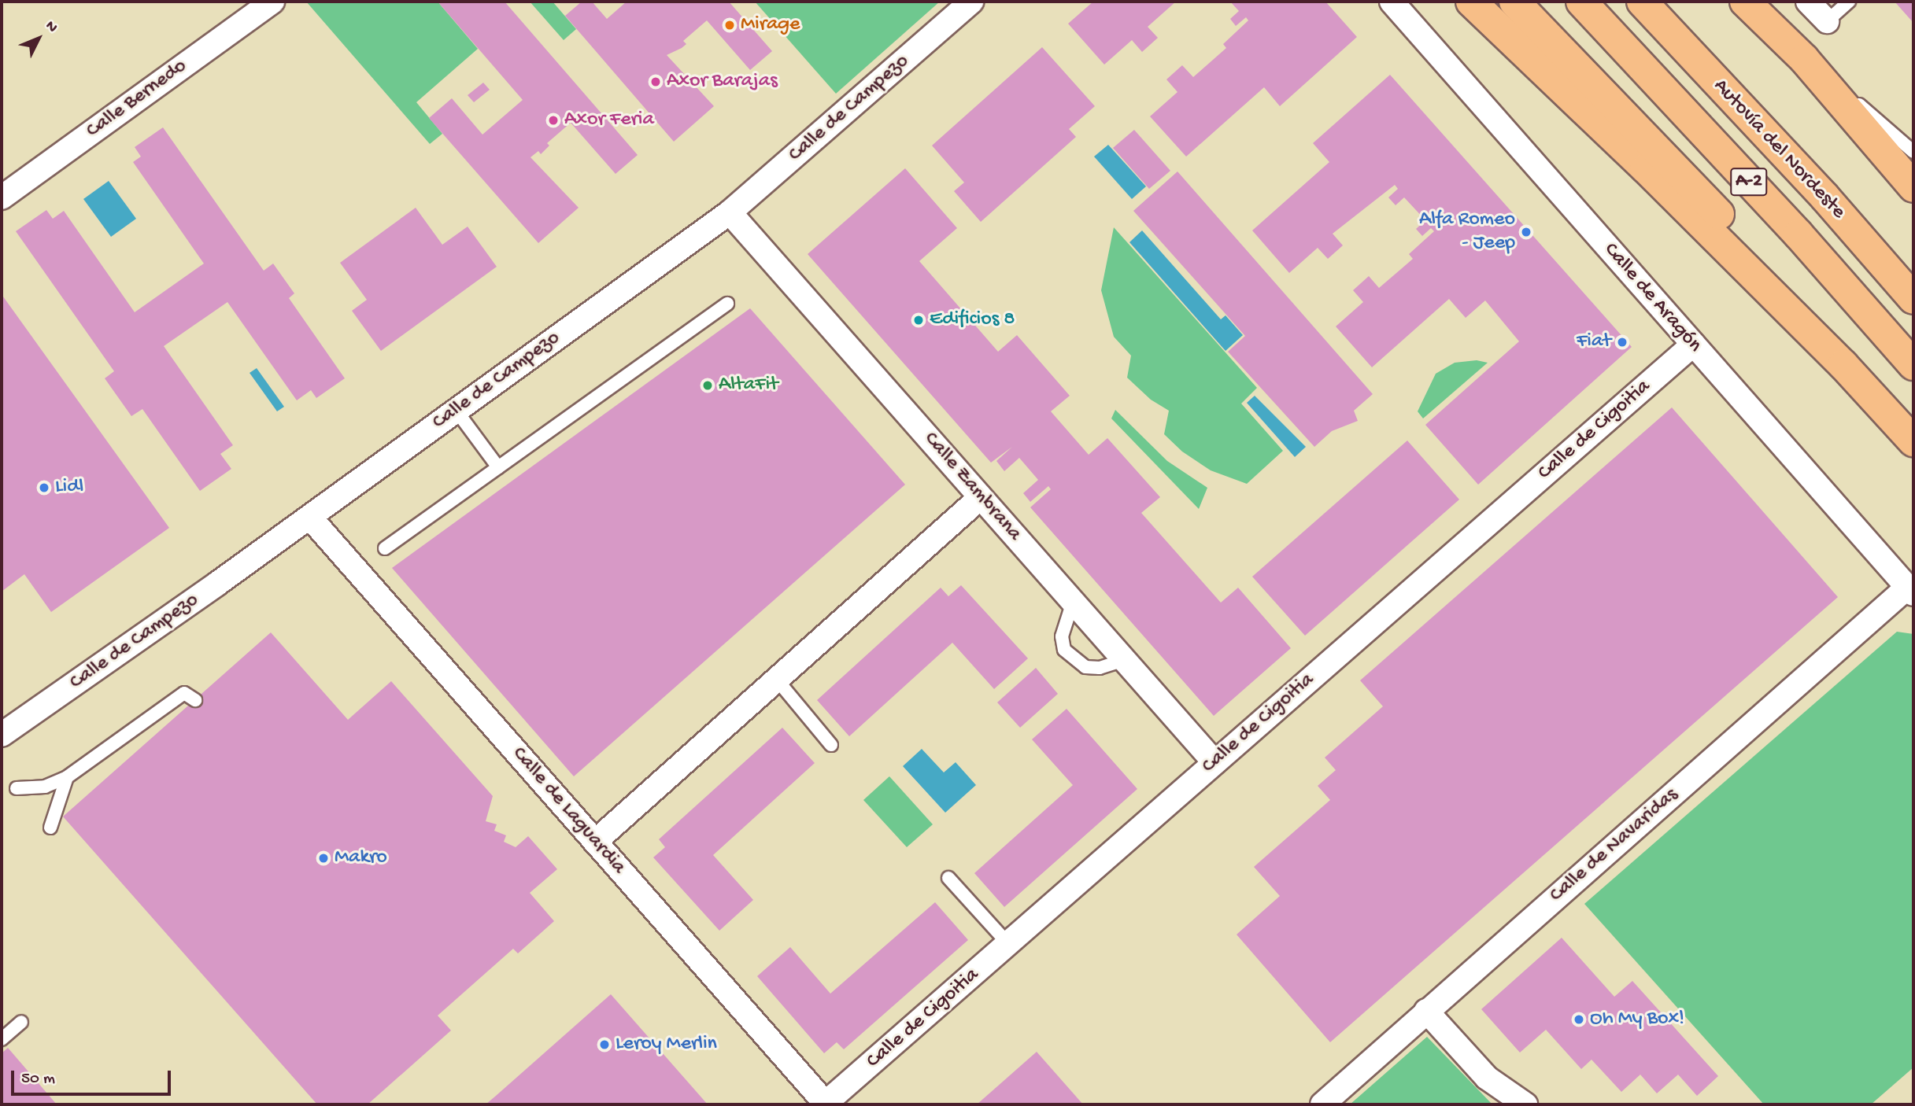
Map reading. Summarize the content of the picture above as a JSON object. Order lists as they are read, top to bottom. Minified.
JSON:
{"streets":{"highway":["Autovía del Nordeste","A-2"],"street":["Calle Bernedo","Calle de Campezo","Calle de Aragón","Calle de Cigoitia","Calle Zambrana","Calle de Laguardia","Calle de Navaridas"]},"crossings":[["Calle de Campezo","Calle Zambrana"],["Calle de Campezo","Calle de Laguardia"],["Calle de Aragón","Calle de Cigoitia"],["Calle de Aragón","Calle de Navaridas"],["Calle de Cigoitia","Calle Zambrana"],["Calle de Cigoitia","Calle de Laguardia"]],"places":["Mirage","Axor Barajas","Axor Feria","Alfa Romeo - Jeep","Edificios 8","Fiat","AltaFit","Lidl","Makro","Oh My Box!","Leroy Merlin"],"scale_bar":"50 m","north":"top right"}
